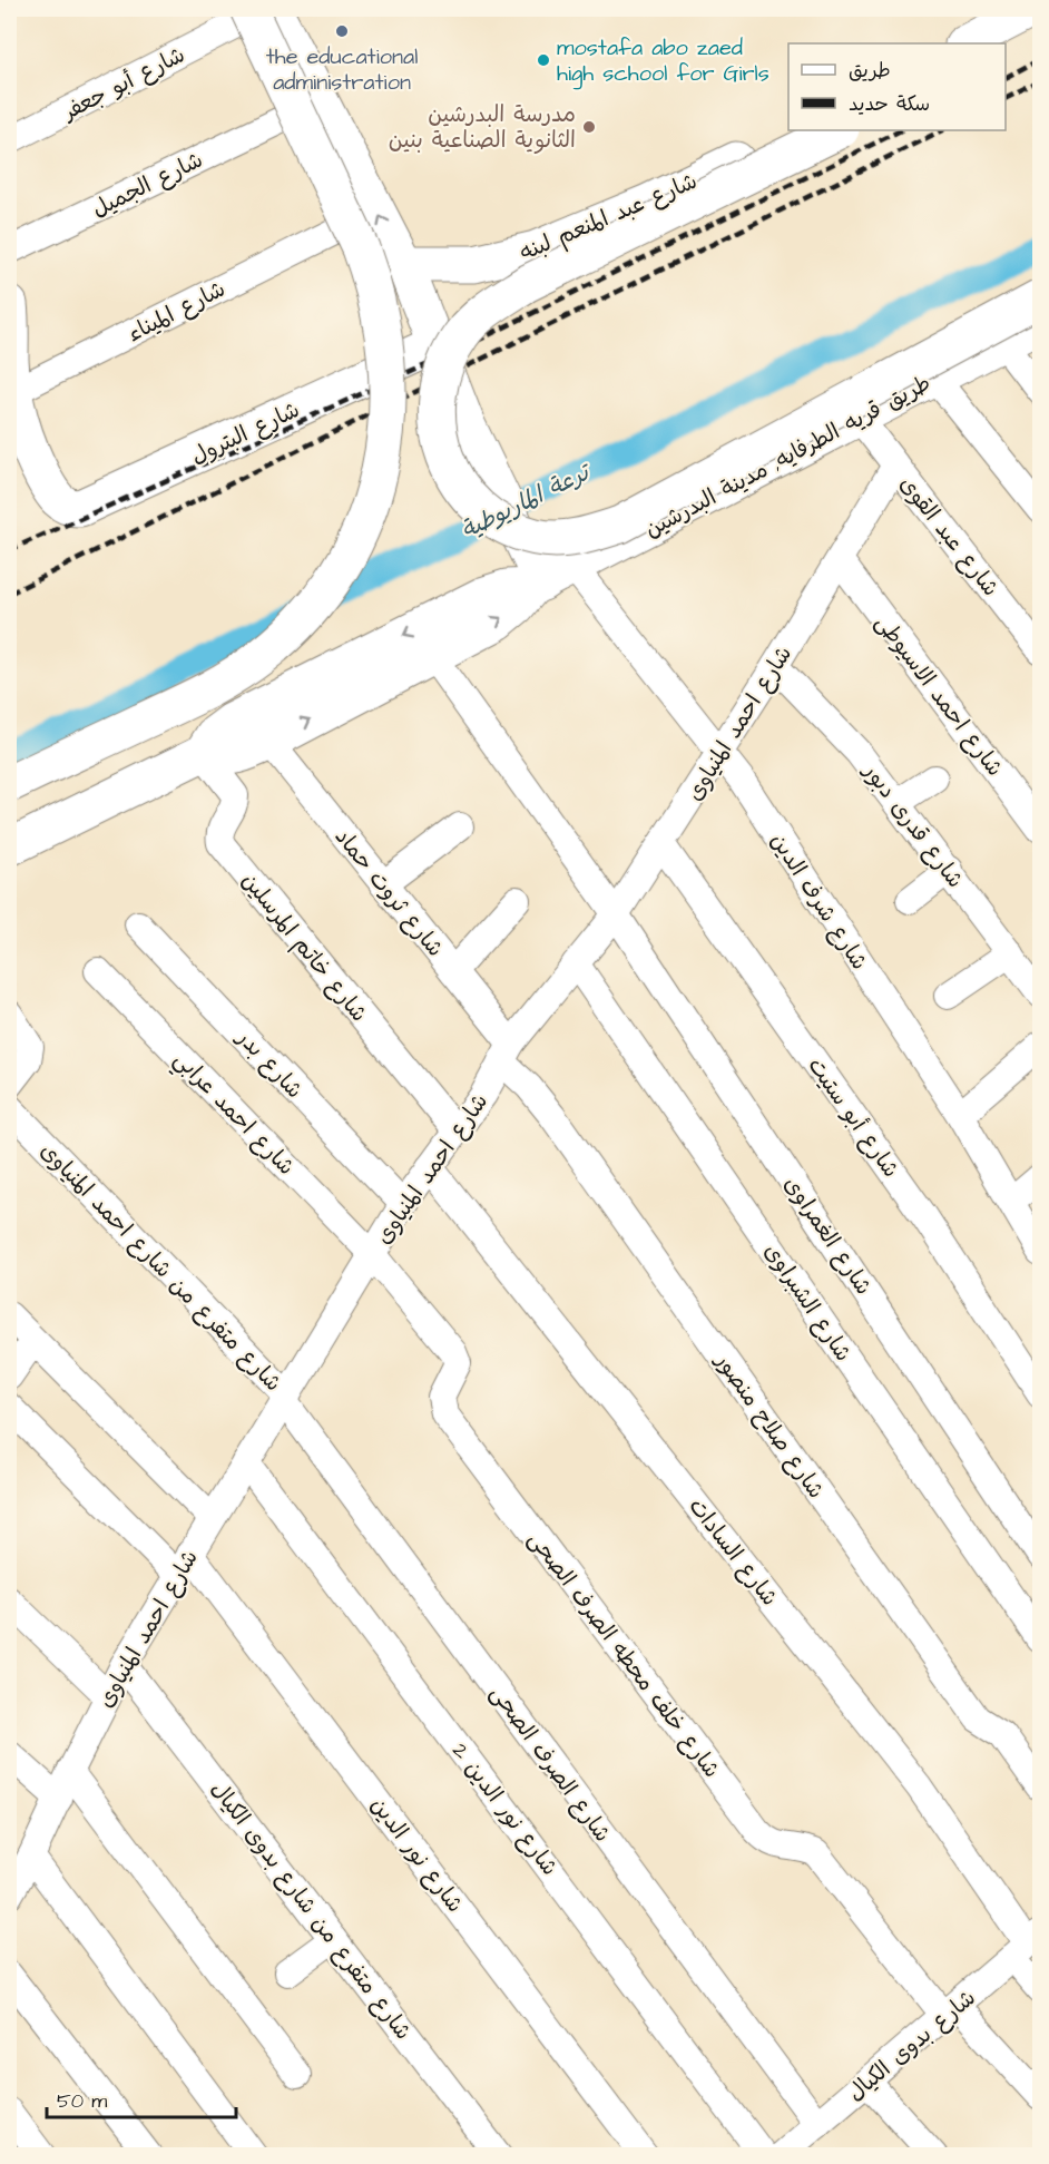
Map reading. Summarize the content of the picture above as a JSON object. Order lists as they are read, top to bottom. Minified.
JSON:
{"streets":{"main road":["شارع عبد المنعم لبنه","شارع البترول","طريق قريه الطرفايه, مدينة البدرشين","شارع شرف الدين"],"street":["شارع أبو جعفر","شارع الجميل","شارع الميناء","شارع عبد القوى","شارع احمد الاسيوطى","شارع احمد المنياوى","شارع قدرى دبور","شارع ثروت حماد","شارع خاتم المرسلين","شارع بدر","شارع احمد عرابي","شارع أبو ستيت","شارع الغمراوى","شارع متفرع من شارع احمد المنياوى","شارع الشبراوى","شارع صلاح منصور","شارع السادات","شارع خلف محطه الصرف الصحى","شارع الصرف الصحى","شارع نور الدين 2","شارع نور الدين","شارع متفرع من شارع بدوى الكيال","شارع بدوى الكيال"]},"crossings":[["شارع عبد المنعم لبنه","شارع شرف الدين"],["شارع البترول","شارع شرف الدين"],["طريق قريه الطرفايه, مدينة البدرشين","شارع عبد القوى"],["طريق قريه الطرفايه, مدينة البدرشين","شارع ثروت حماد"],["طريق قريه الطرفايه, مدينة البدرشين","شارع شرف الدين"],["طريق قريه الطرفايه, مدينة البدرشين","شارع خاتم المرسلين"],["طريق قريه الطرفايه, مدينة البدرشين","شارع الغمراوى"],["شارع عبد القوى","شارع احمد المنياوى"],["شارع احمد الاسيوطى","شارع احمد المنياوى"],["شارع احمد المنياوى","شارع قدرى دبور"],["شارع احمد المنياوى","شارع ثروت حماد"],["شارع احمد المنياوى","شارع شرف الدين"],["شارع احمد المنياوى","شارع خاتم المرسلين"],["شارع احمد المنياوى","شارع بدر"],["شارع احمد المنياوى","شارع احمد عرابي"],["شارع احمد المنياوى","شارع أبو ستيت"],["شارع احمد المنياوى","شارع الغمراوى"],["شارع احمد المنياوى","شارع متفرع من شارع احمد المنياوى"],["شارع احمد المنياوى","شارع الشبراوى"],["شارع احمد المنياوى","شارع صلاح منصور"],["شارع احمد المنياوى","شارع السادات"],["شارع احمد المنياوى","شارع خلف محطه الصرف الصحى"],["شارع احمد المنياوى","شارع الصرف الصحى"],["شارع احمد المنياوى","شارع نور الدين 2"],["شارع احمد المنياوى","شارع نور الدين"],["شارع احمد المنياوى","شارع متفرع من شارع بدوى الكيال"],["شارع ثروت حماد","شارع صلاح منصور"],["شارع احمد عرابي","شارع خلف محطه الصرف الصحى"],["شارع متفرع من شارع احمد المنياوى","شارع الصرف الصحى"],["شارع السادات","شارع بدوى الكيال"],["شارع خلف محطه الصرف الصحى","شارع بدوى الكيال"],["شارع الصرف الصحى","شارع بدوى الكيال"]],"water":["ترعة الماريوطية"],"places":["the educational administration","mostafa abo zaed high school for Girls","مدرسة البدرشين الثانوية الصناعية بنين"],"legend":["طريق","سكة حديد"],"scale_bar":"50 m"}
